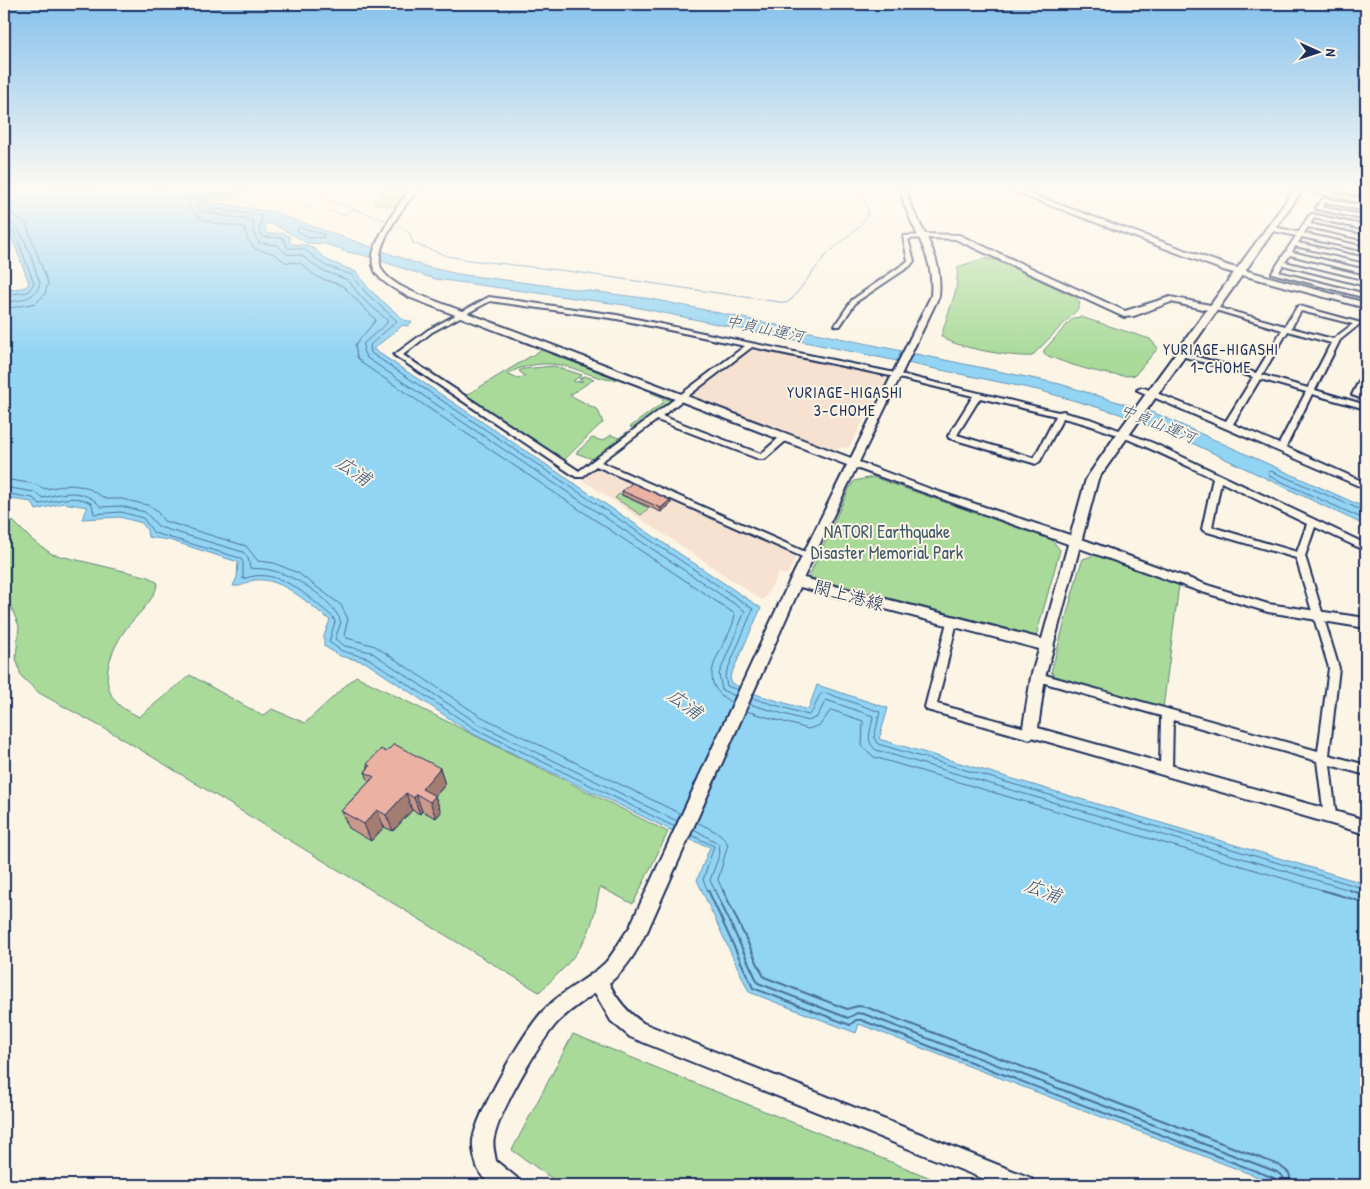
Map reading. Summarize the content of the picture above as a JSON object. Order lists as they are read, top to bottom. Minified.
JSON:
{"streets":{"main road":["閖上港線"]},"districts":["YURIAGE-HIGASHI 1-CHOME","YURIAGE-HIGASHI 3-CHOME"],"water":["中貞山運河","広浦"],"parks":["NATORI Earthquake Disaster Memorial Park"],"north":"right"}
